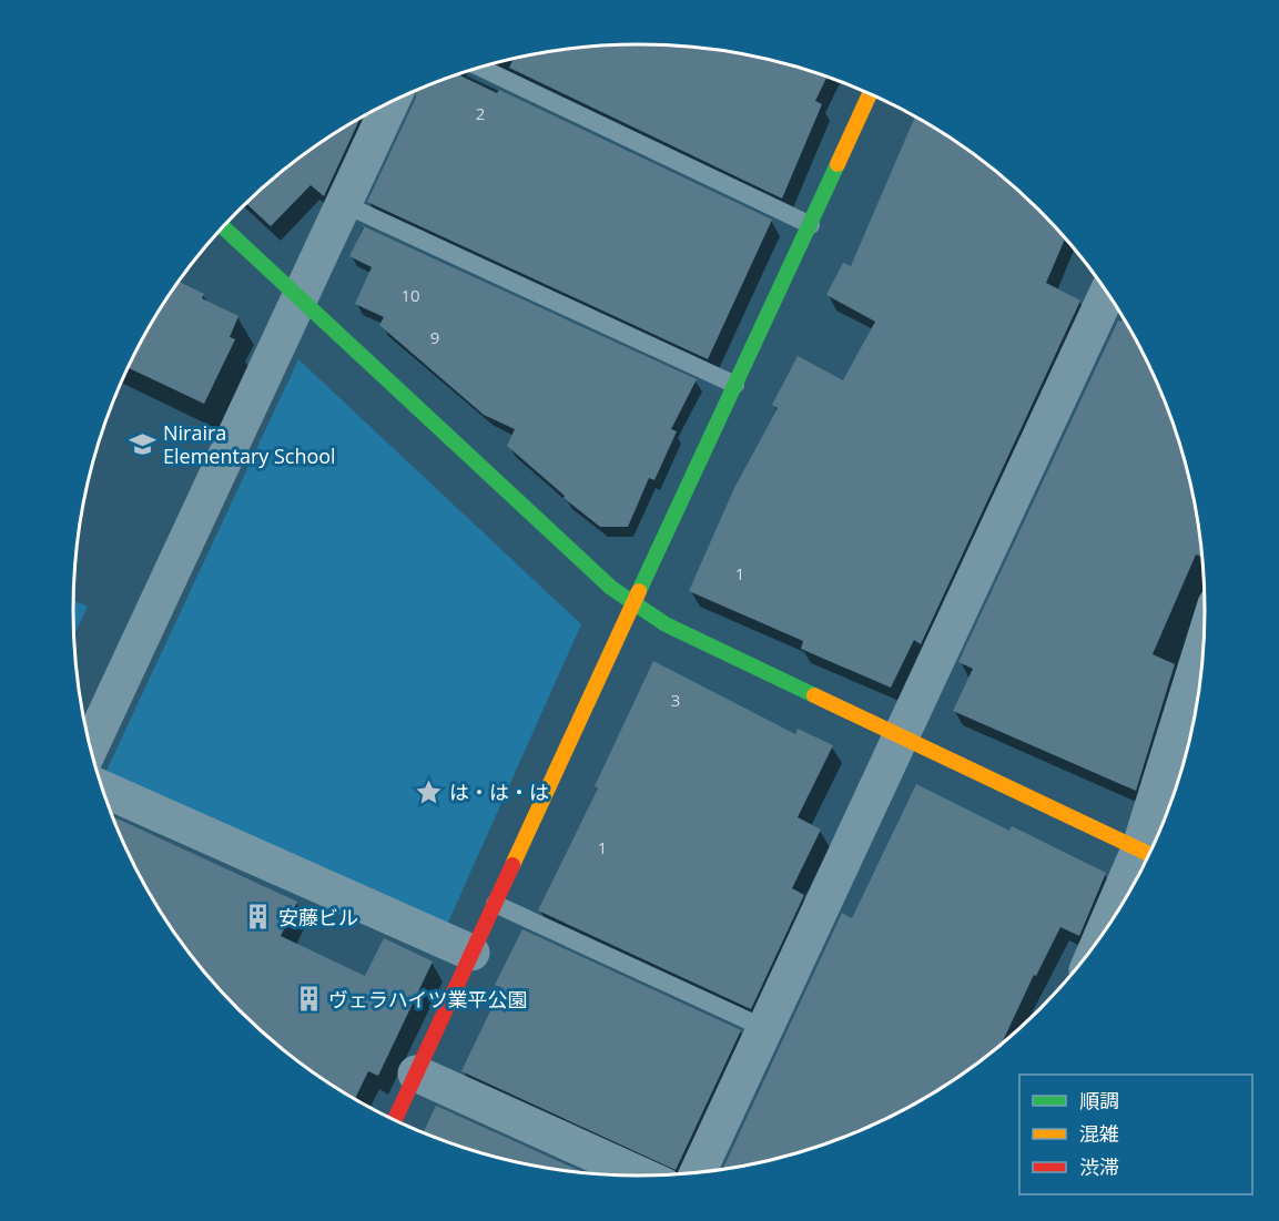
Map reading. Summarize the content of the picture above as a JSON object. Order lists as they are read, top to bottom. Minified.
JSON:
{"places":{"school or university":["Niraira Elementary School"],"place":["は・は・は"],"building":["安藤ビル","ヴェラハイツ業平公園"]},"house_numbers":["2","10","9","1","3","1"],"legend":["順調","混雑","渋滞"]}
